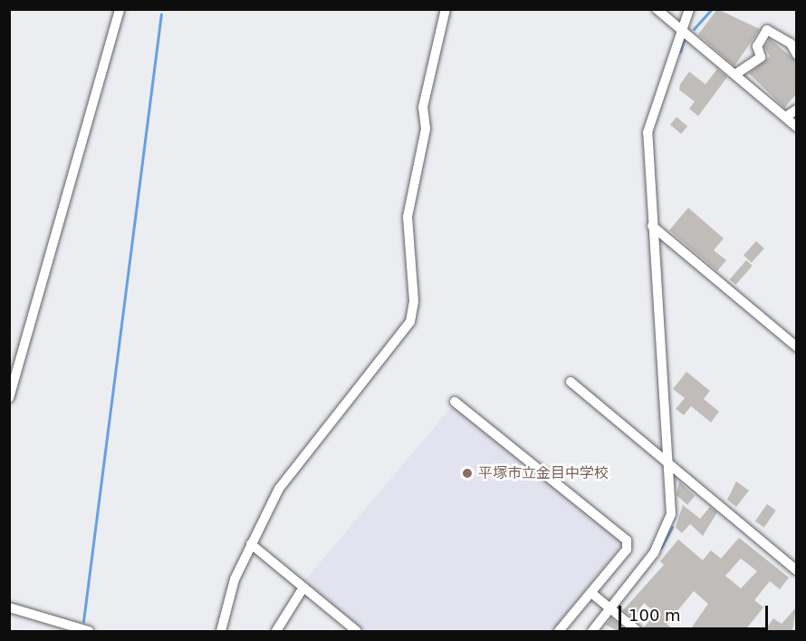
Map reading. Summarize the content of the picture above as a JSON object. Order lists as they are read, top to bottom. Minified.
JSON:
{"places":["平塚市立金目中学校"],"scale_bar":"100 m"}
